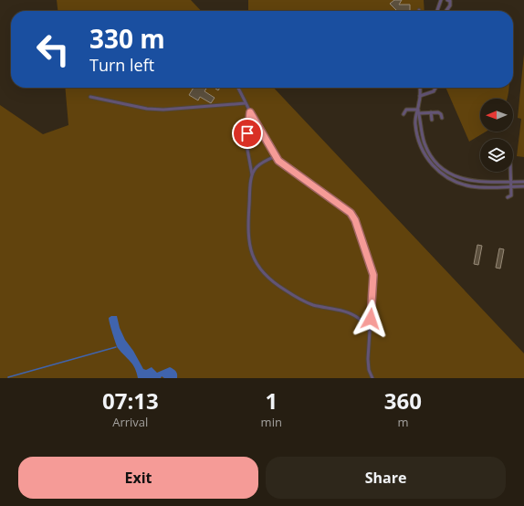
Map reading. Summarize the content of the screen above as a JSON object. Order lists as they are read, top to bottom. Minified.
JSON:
{"north":"left","page":{"turn":["330 m","Turn left"],"eta":["07:13","Arrival","1","min","360","m"],"buttons":["Exit","Share"]}}
